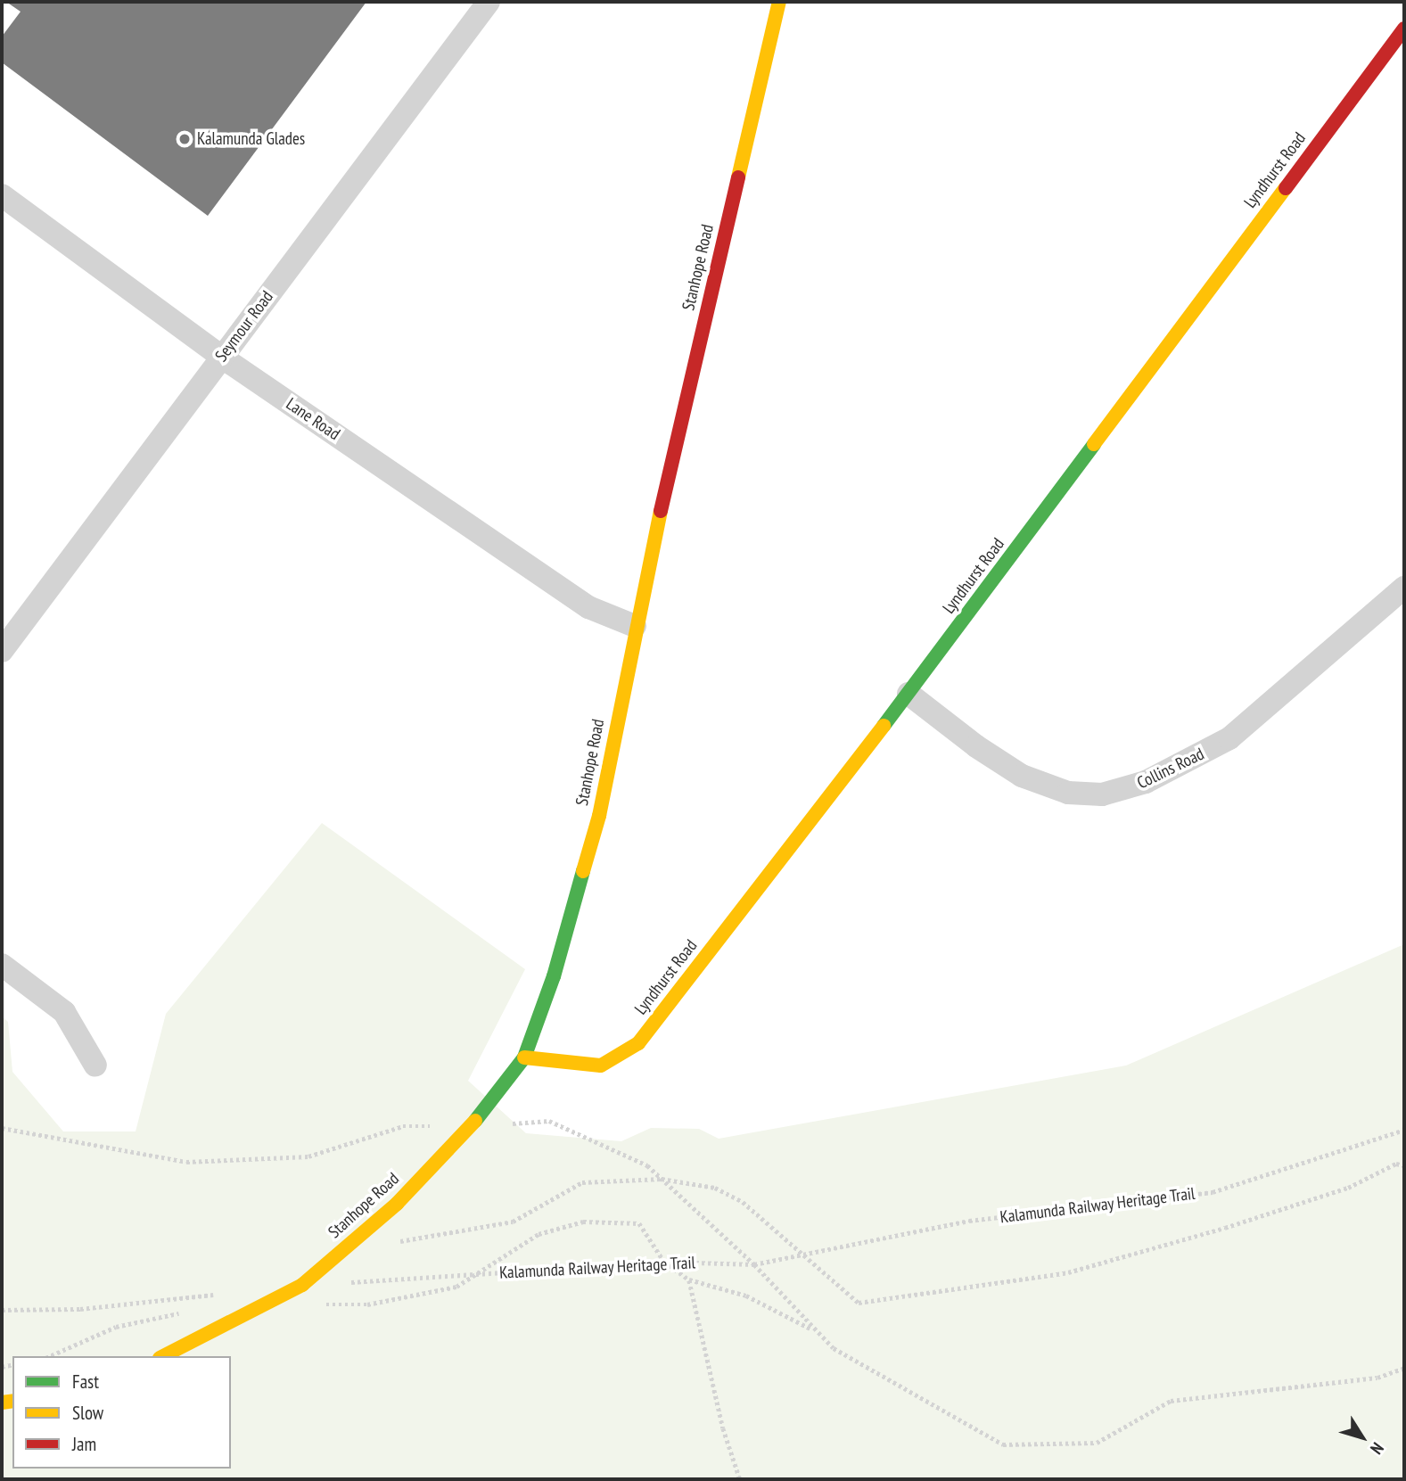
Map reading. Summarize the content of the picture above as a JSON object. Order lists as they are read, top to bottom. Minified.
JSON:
{"streets":{"street":["Lyndhurst Road","Stanhope Road","Seymour Road","Lane Road","Collins Road"],"path":["Kalamunda Railway Heritage Trail"]},"crossings":[["Lyndhurst Road","Stanhope Road"],["Lyndhurst Road","Collins Road"],["Stanhope Road","Lane Road"],["Stanhope Road","Kalamunda Railway Heritage Trail"],["Seymour Road","Lane Road"]],"places":["Kalamunda Glades"],"legend":["Fast","Slow","Jam"],"north":"bottom right"}
